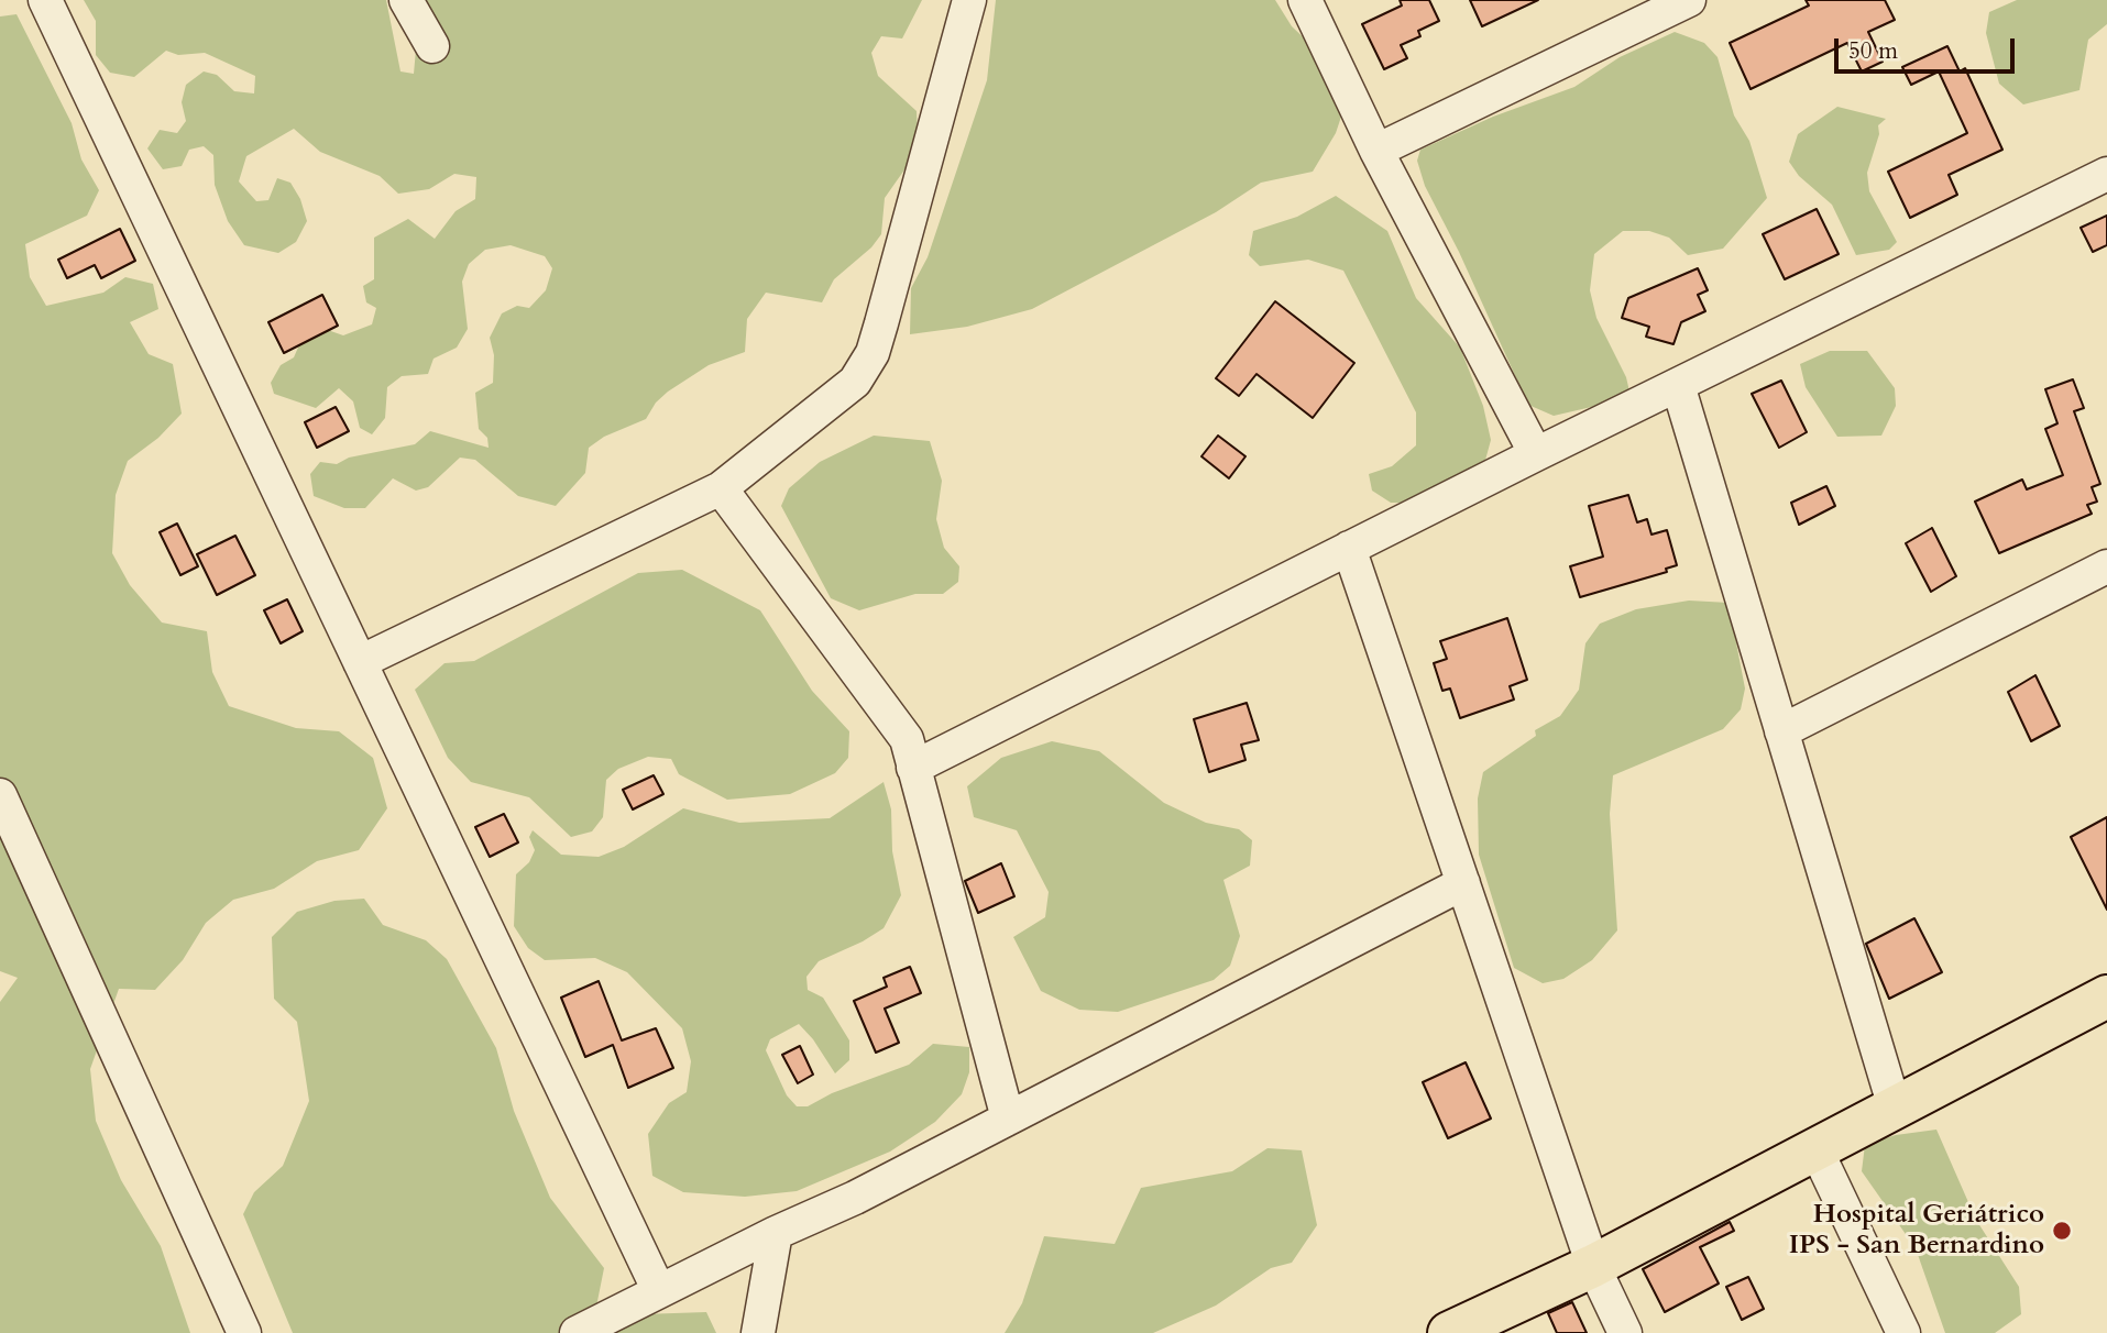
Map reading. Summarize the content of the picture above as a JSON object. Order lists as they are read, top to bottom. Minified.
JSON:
{"places":["Hospital Geriátrico IPS - San Bernardino"],"scale_bar":"50 m"}
